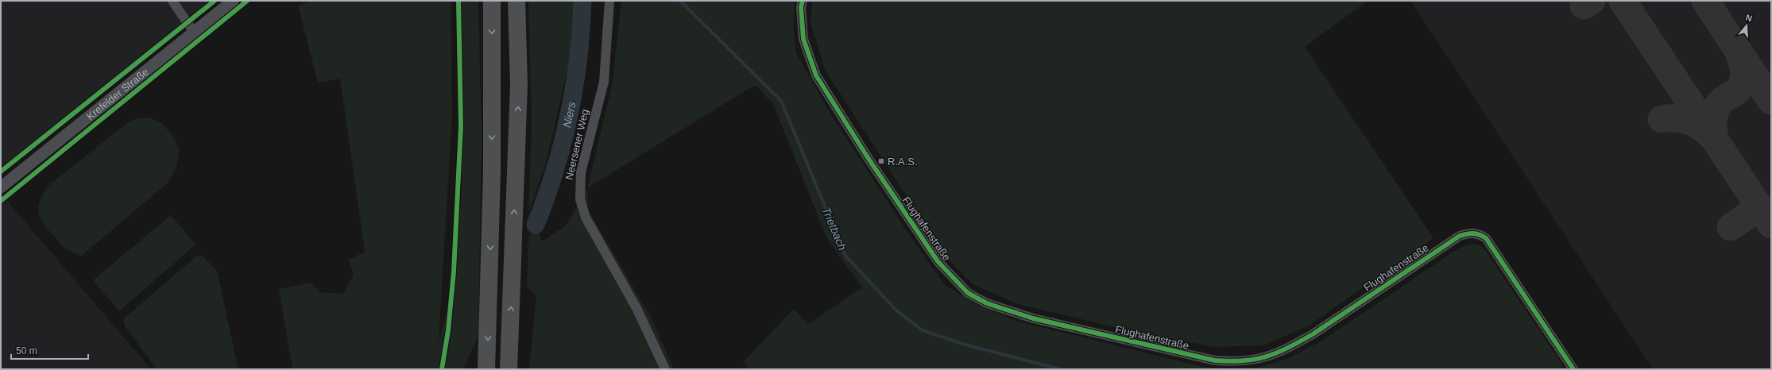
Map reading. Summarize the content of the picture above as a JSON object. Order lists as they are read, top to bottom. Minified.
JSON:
{"streets":{"street":["Krefelder Straße","Neersener Weg","Flughafenstraße"]},"water":["Niers","Trietbach"],"places":{"transit":["R.A.S."]},"scale_bar":"50 m","north":"top"}
